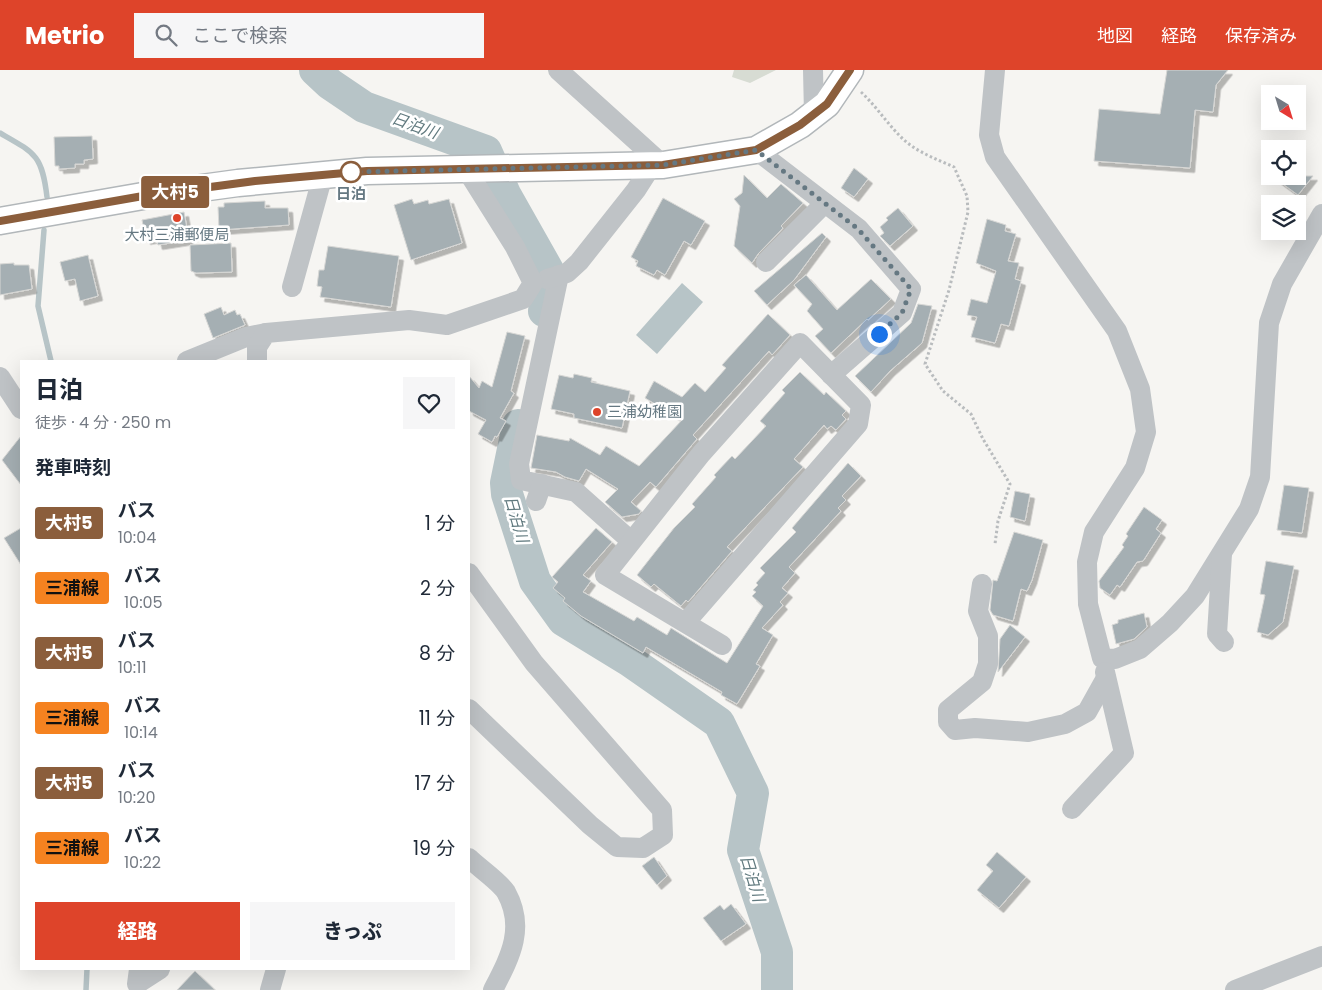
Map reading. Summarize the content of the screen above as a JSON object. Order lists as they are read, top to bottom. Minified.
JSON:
{"water":["日泊川"],"places":["日泊","大村三浦郵便局","三浦幼稚園"],"lines":["bus line 大村5"],"north":"bottom right","page":{"header":"Metrio","search":"ここで検索","nav":["地図","経路","保存済み"],"on_map":"大村5","heading":[["日泊","徒歩 · 4 分 · 250 m"],"発車時刻"],"list":[{"mark":"大村5","name":"バス","note":"10:04","value":"1 分"},{"mark":"三浦線","name":"バス","note":"10:05","value":"2 分"},{"mark":"大村5","name":"バス","note":"10:11","value":"8 分"},{"mark":"三浦線","name":"バス","note":"10:14","value":"11 分"},{"mark":"大村5","name":"バス","note":"10:20","value":"17 分"},{"mark":"三浦線","name":"バス","note":"10:22","value":"19 分"}],"buttons":["経路","きっぷ"]}}
